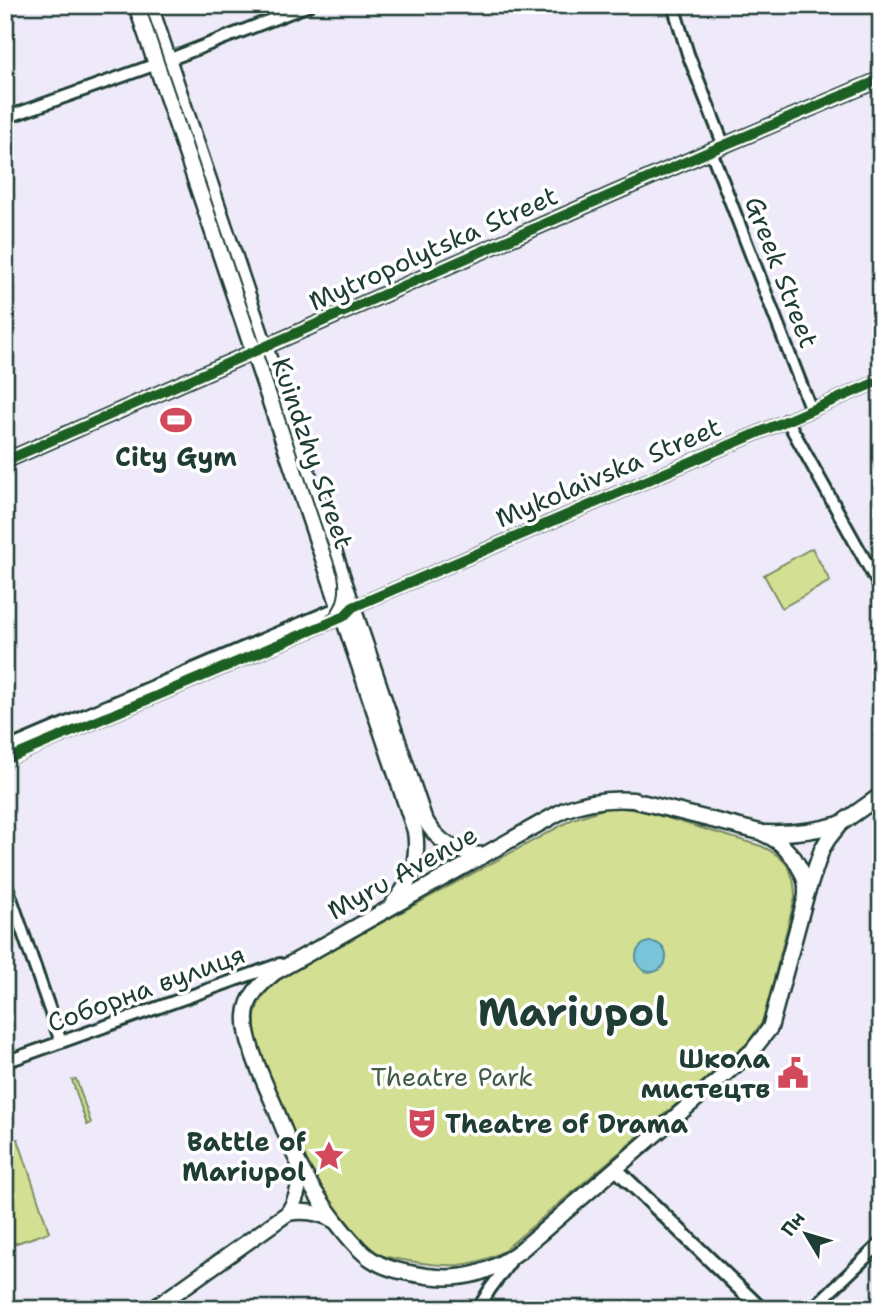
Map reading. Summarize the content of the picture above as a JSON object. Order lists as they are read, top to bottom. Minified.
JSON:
{"streets":{"main road":["Kuindzhy Street","Myru Avenue"],"street":["Mytropolytska Street","Greek Street","Mykolaivska Street","Соборна вулиця"]},"crossings":[["Mytropolytska Street","Greek Street"],["Mytropolytska Street","Kuindzhy Street"],["Greek Street","Mykolaivska Street"],["Kuindzhy Street","Mykolaivska Street"],["Kuindzhy Street","Myru Avenue"],["Myru Avenue","Соборна вулиця"]],"districts":["Mariupol"],"parks":["Theatre Park"],"places":{"sports":["City Gym"],"public building":["Школа мистецтв"],"theatre":["Theatre of Drama"],"place":["Battle of Mariupol"]},"north":"top left"}
